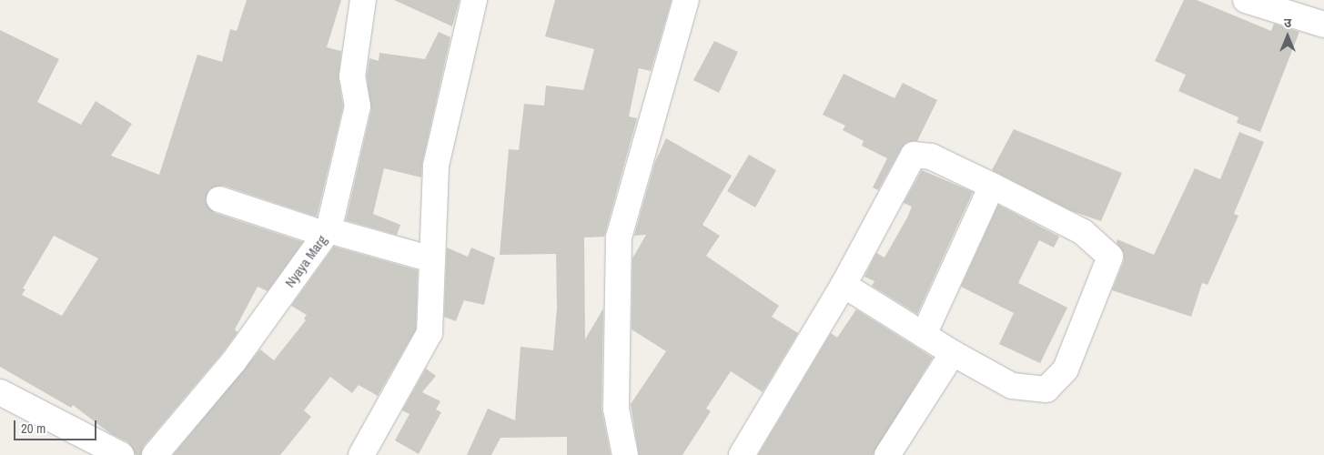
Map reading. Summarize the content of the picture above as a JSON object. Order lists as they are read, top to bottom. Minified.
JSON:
{"streets":{"street":["Nyaya Marg"]},"scale_bar":"20 m","north":"top"}
